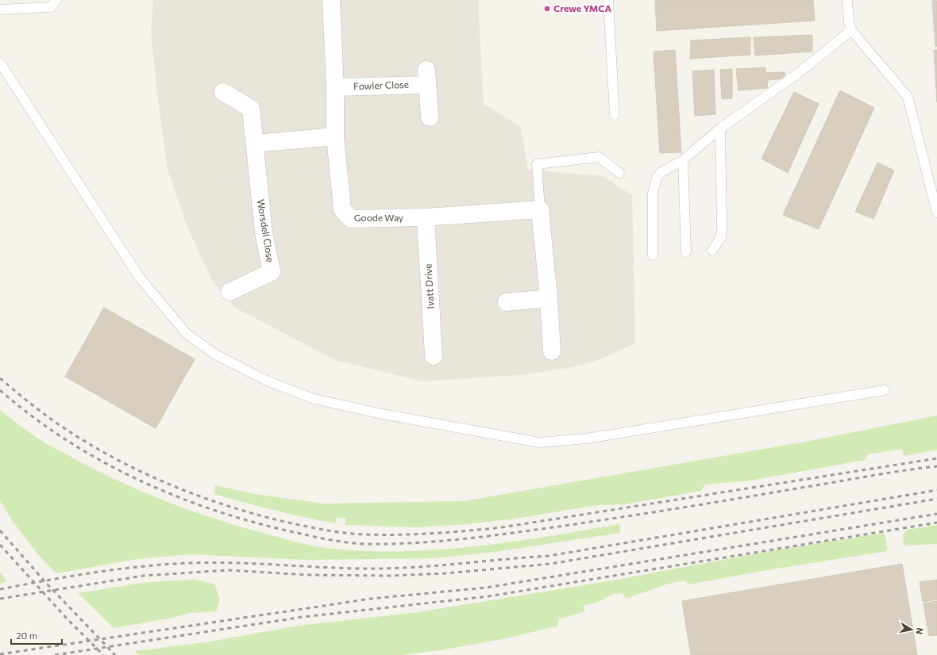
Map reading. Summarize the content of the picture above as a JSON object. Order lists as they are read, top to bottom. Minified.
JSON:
{"streets":{"street":["Fowler Close","Goode Way","Worsdell Close","Ivatt Drive"]},"crossings":[["Fowler Close","Goode Way"],["Goode Way","Ivatt Drive"]],"places":["Crewe YMCA"],"scale_bar":"20 m","north":"right"}
